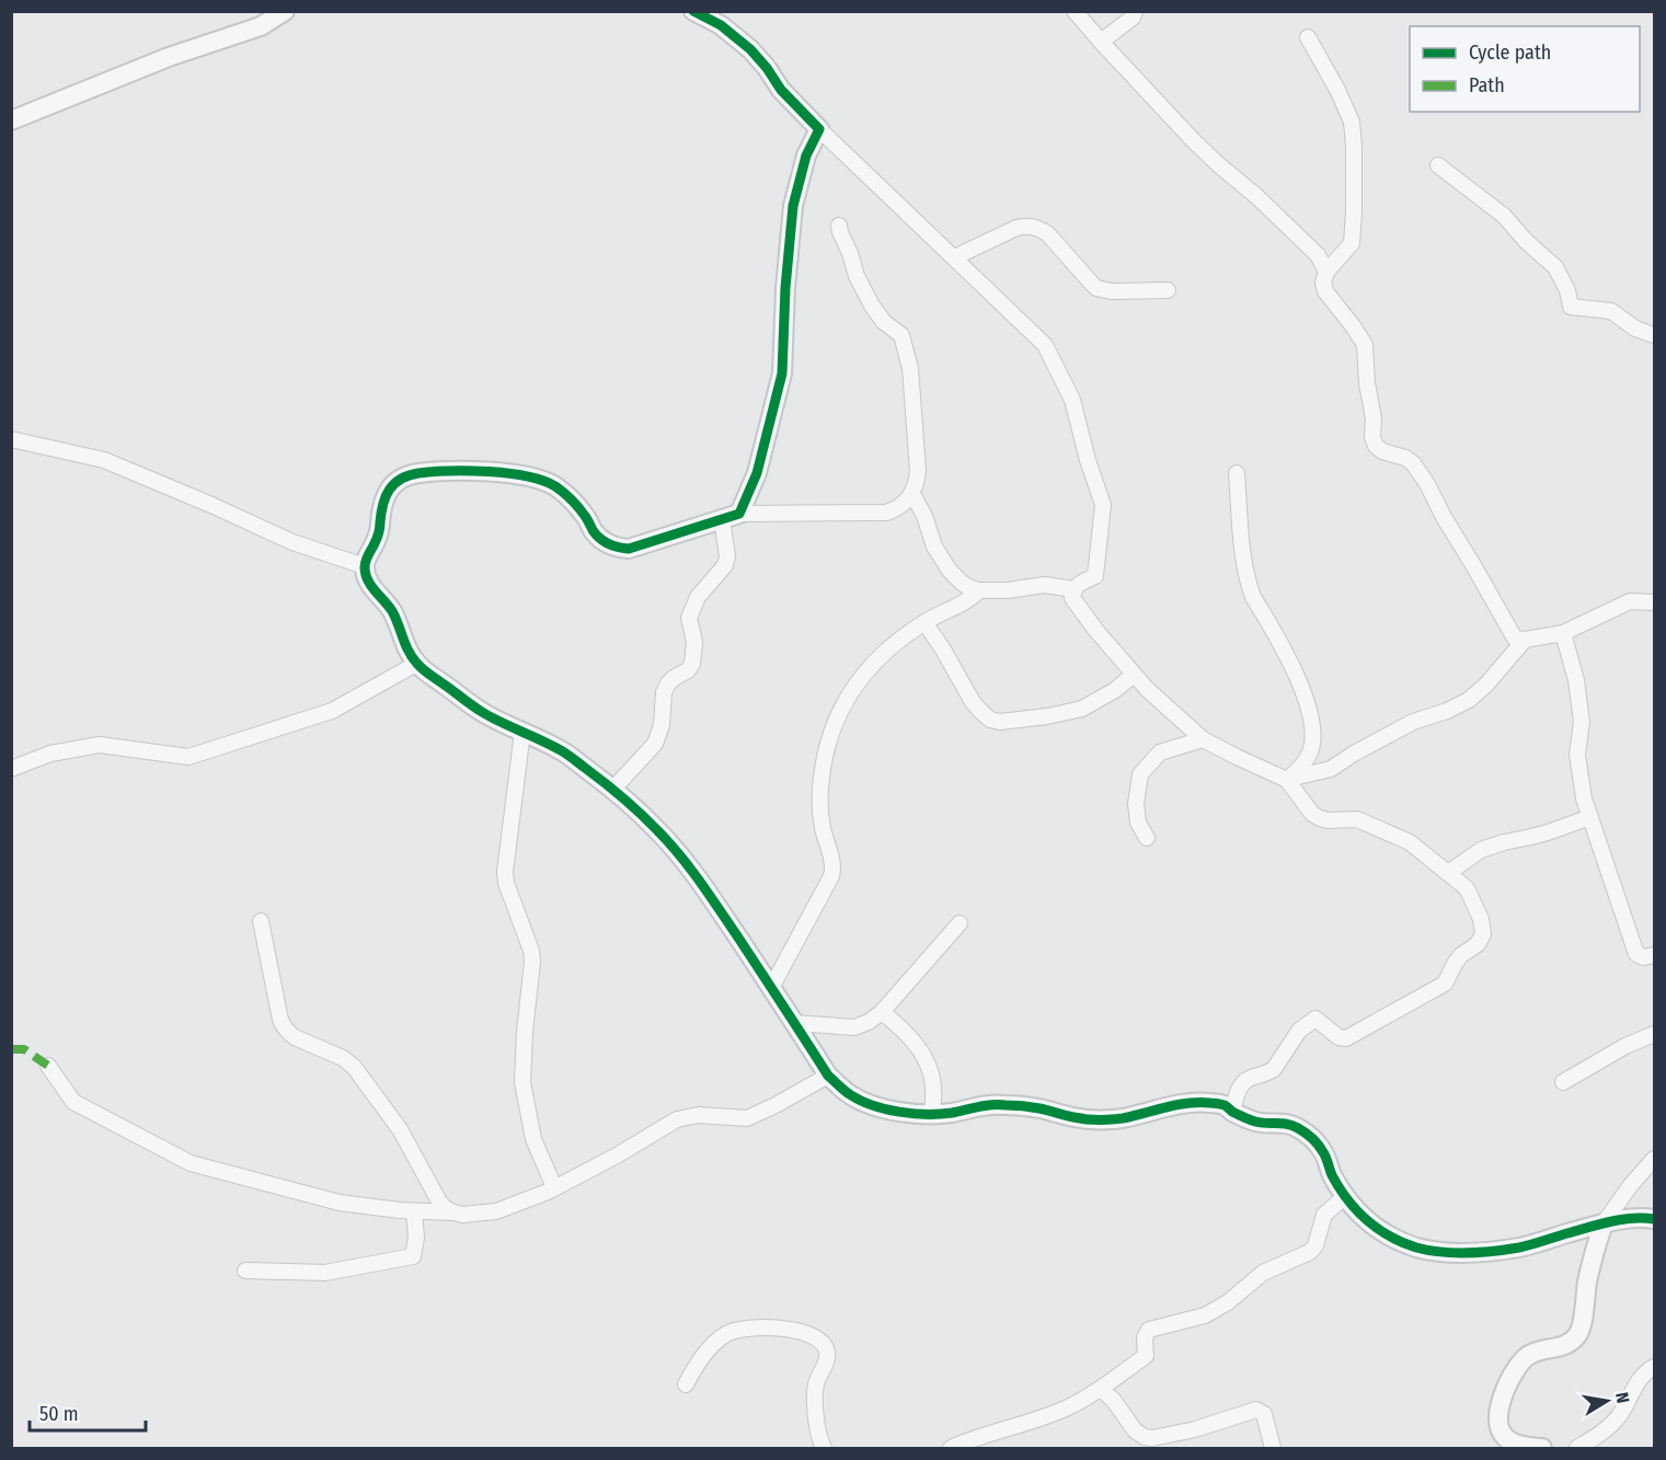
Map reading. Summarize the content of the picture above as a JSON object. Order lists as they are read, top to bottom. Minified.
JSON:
{"legend":["Cycle path","Path"],"scale_bar":"50 m","north":"right"}
